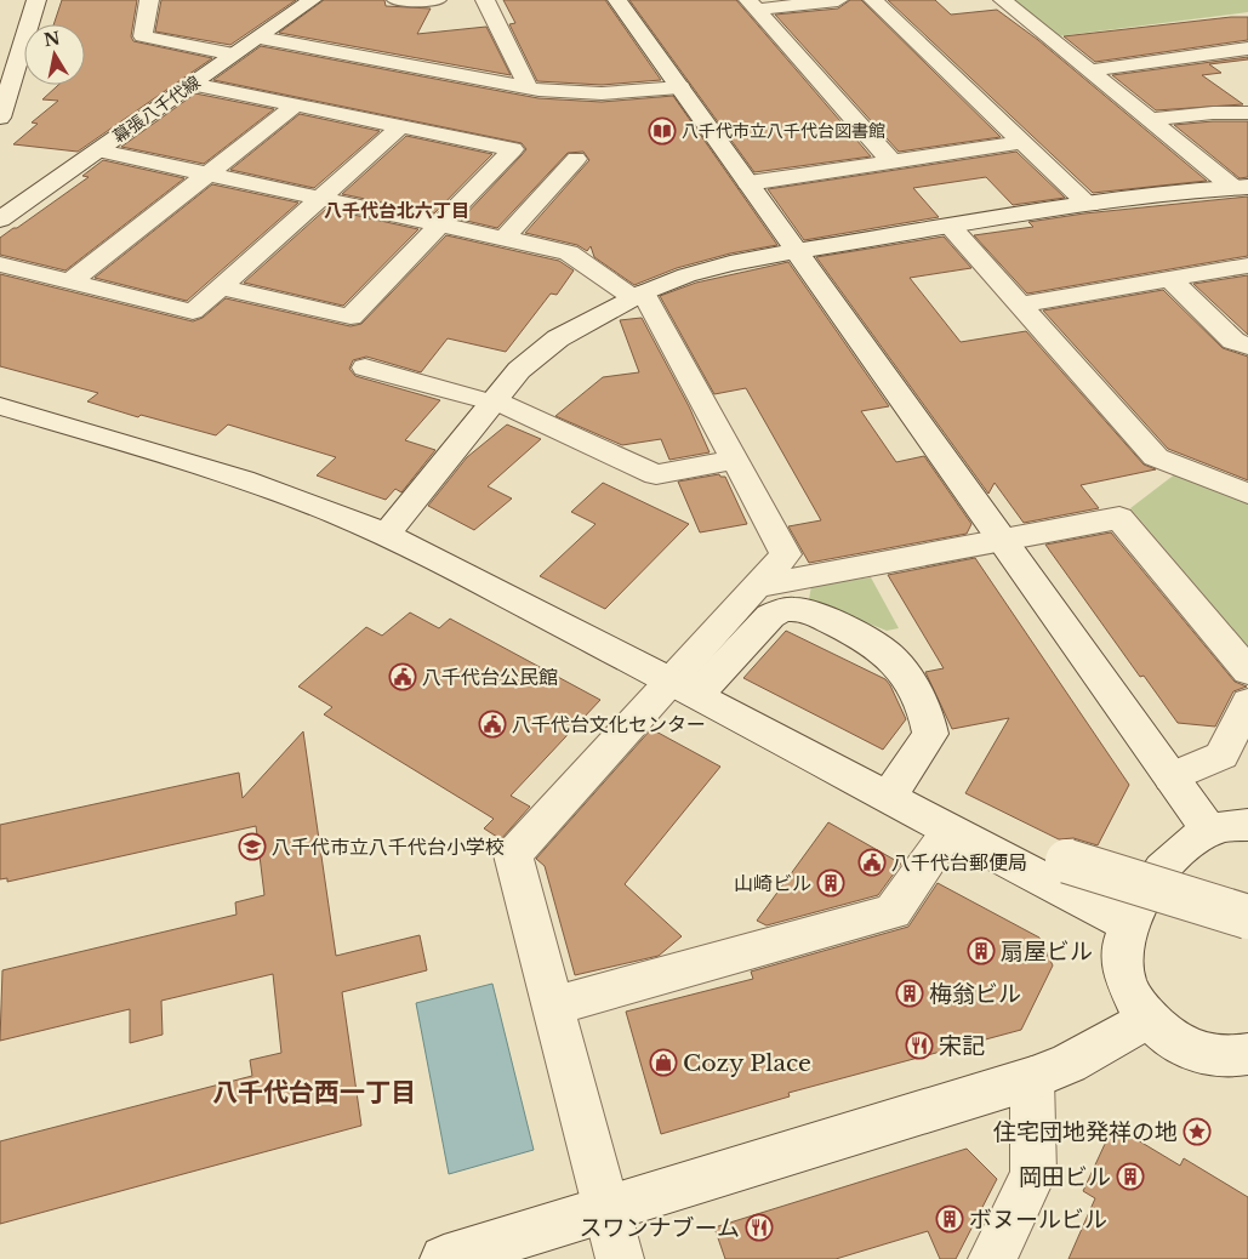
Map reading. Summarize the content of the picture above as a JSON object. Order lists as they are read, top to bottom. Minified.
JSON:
{"streets":{"street":["幕張八千代線"]},"districts":["八千代台北六丁目","八千代台西一丁目"],"places":{"library":["八千代市立八千代台図書館"],"public building":["八千代台公民館","八千代台文化センター","八千代台郵便局"],"school or university":["八千代市立八千代台小学校"],"building":["山崎ビル","扇屋ビル","梅翁ビル","岡田ビル","ボヌールビル"],"restaurant":["宋記","スワンナブーム"],"shop":["Cozy Place"],"place":["住宅団地発祥の地"]},"north":"top"}
